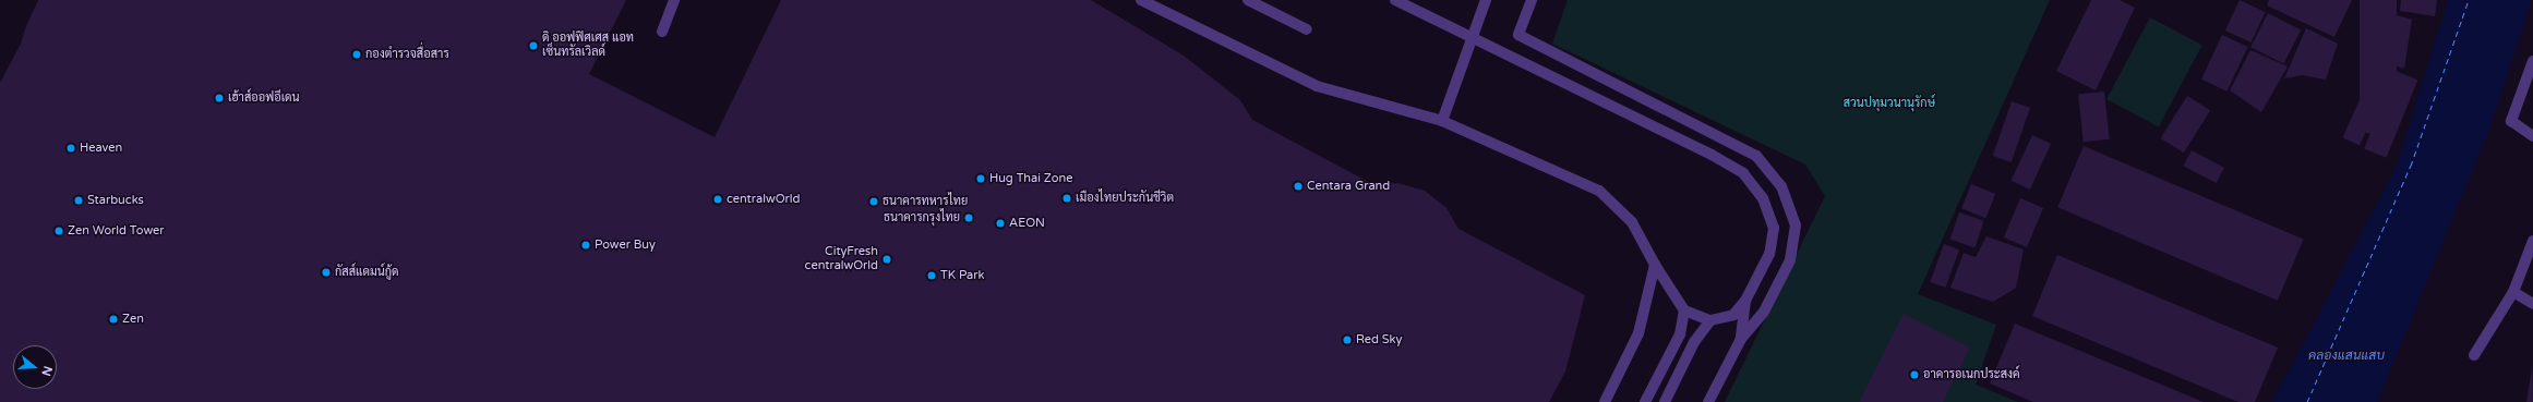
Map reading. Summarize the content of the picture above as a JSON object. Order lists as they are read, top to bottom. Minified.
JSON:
{"water":["คลองแสนแสบ"],"parks":["สวนปทุมวนานุรักษ์"],"places":["ดิ ออฟฟิศเศส แอท เซ็นทรัลเวิลด์","กองตำรวจสื่อสาร","เฮ้าส์ออฟอีเดน","Heaven","Hug Thai Zone","Centara Grand","เมืองไทยประกันชีวิต","centralwOrld","Starbucks","ธนาคารทหารไทย","ธนาคารกรุงไทย","AEON","Zen World Tower","Power Buy","CityFresh centralwOrld","กัสส์แดมน์กู้ด","TK Park","Zen","Red Sky","อาคารอเนกประสงค์"],"north":"right"}
